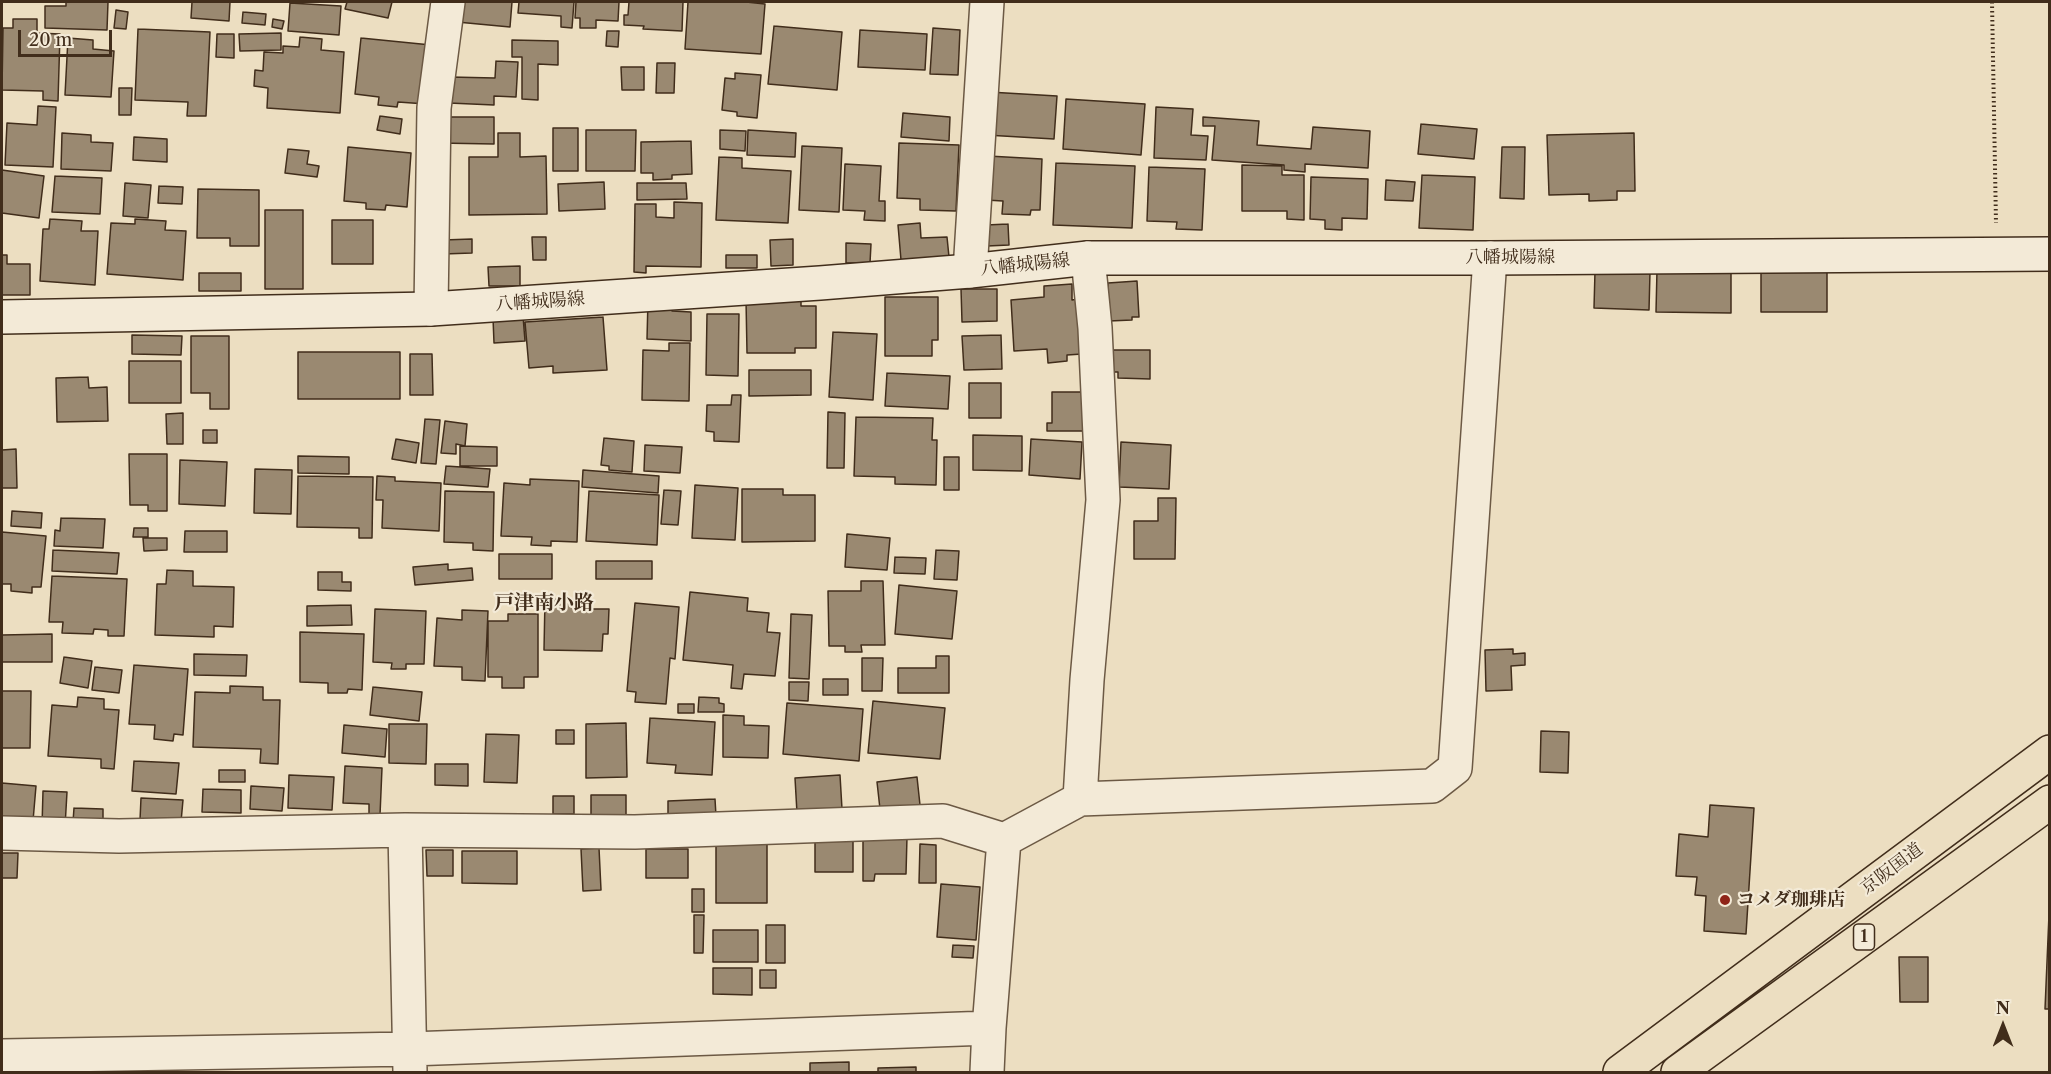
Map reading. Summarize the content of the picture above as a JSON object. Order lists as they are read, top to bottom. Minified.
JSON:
{"streets":{"highway":["京阪国道","1"],"street":["八幡城陽線"]},"districts":["戸津南小路"],"places":["コメダ珈琲店"],"scale_bar":"20 m","north":"top"}
